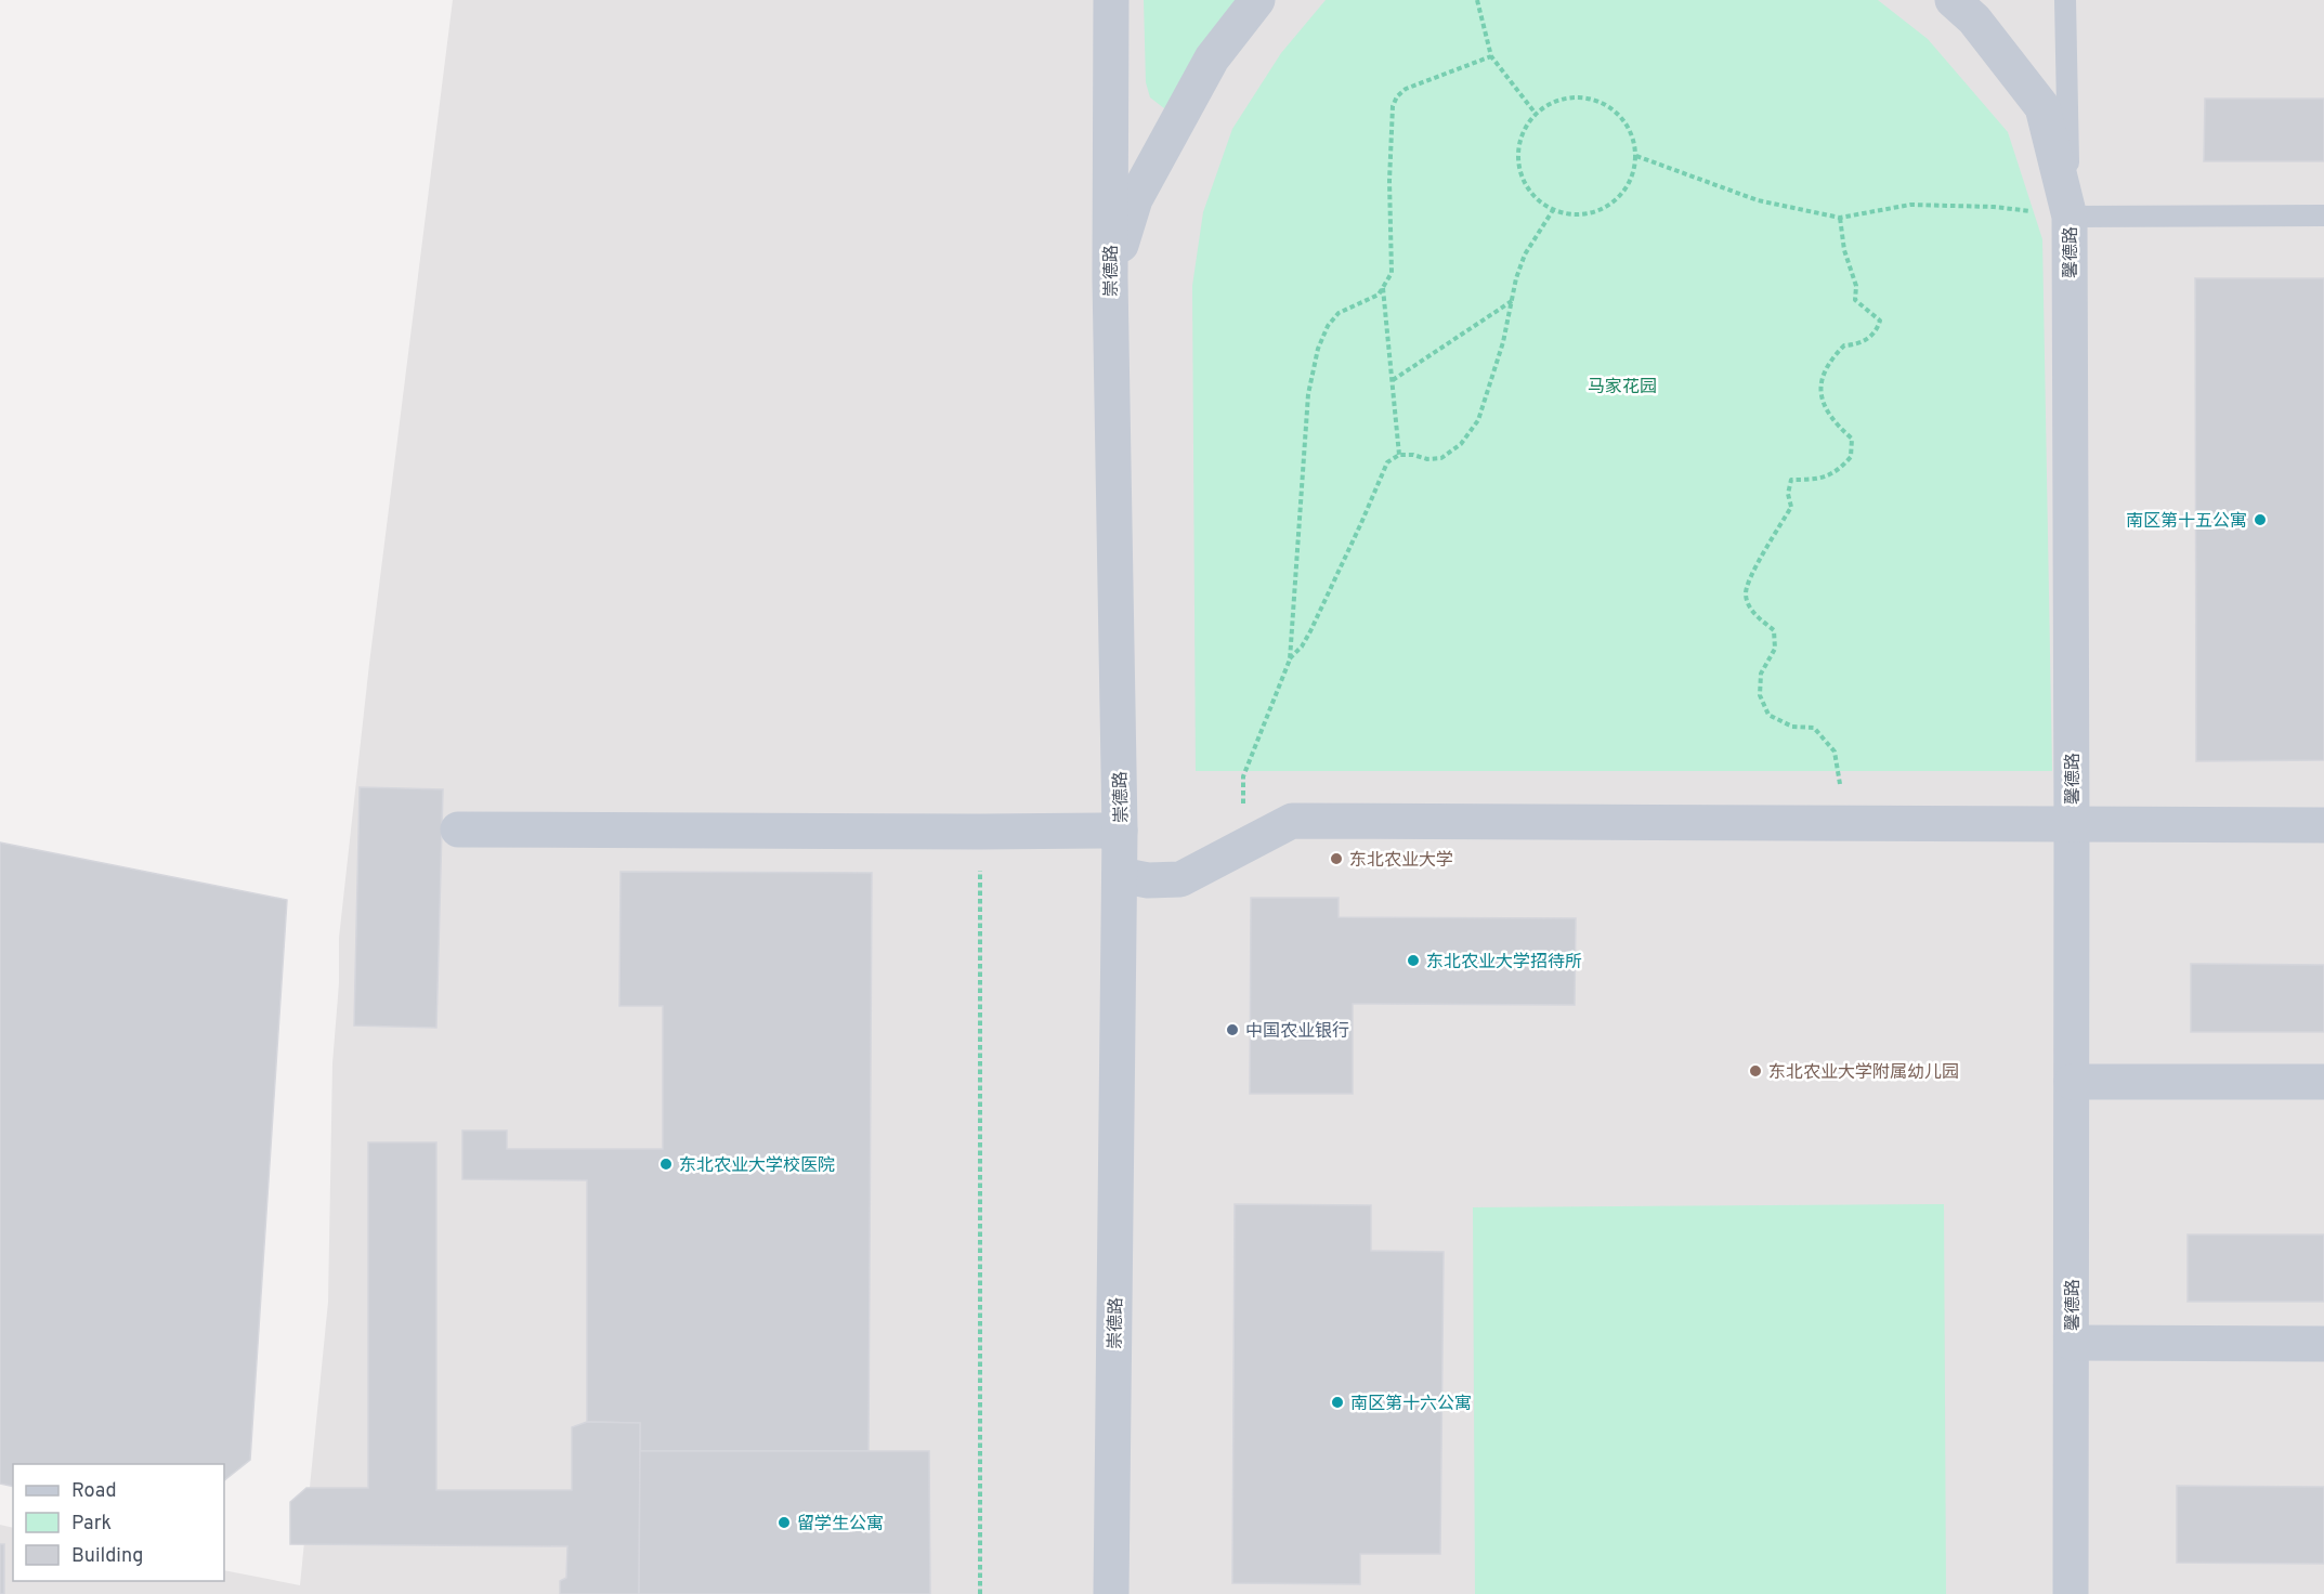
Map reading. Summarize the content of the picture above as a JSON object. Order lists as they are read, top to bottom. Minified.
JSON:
{"streets":{"street":["馨德路","崇德路"]},"parks":["马家花园"],"places":["南区第十五公寓","东北农业大学","东北农业大学招待所","中国农业银行","东北农业大学附属幼儿园","东北农业大学校医院","南区第十六公寓","留学生公寓"],"legend":["Road","Park","Building"]}
